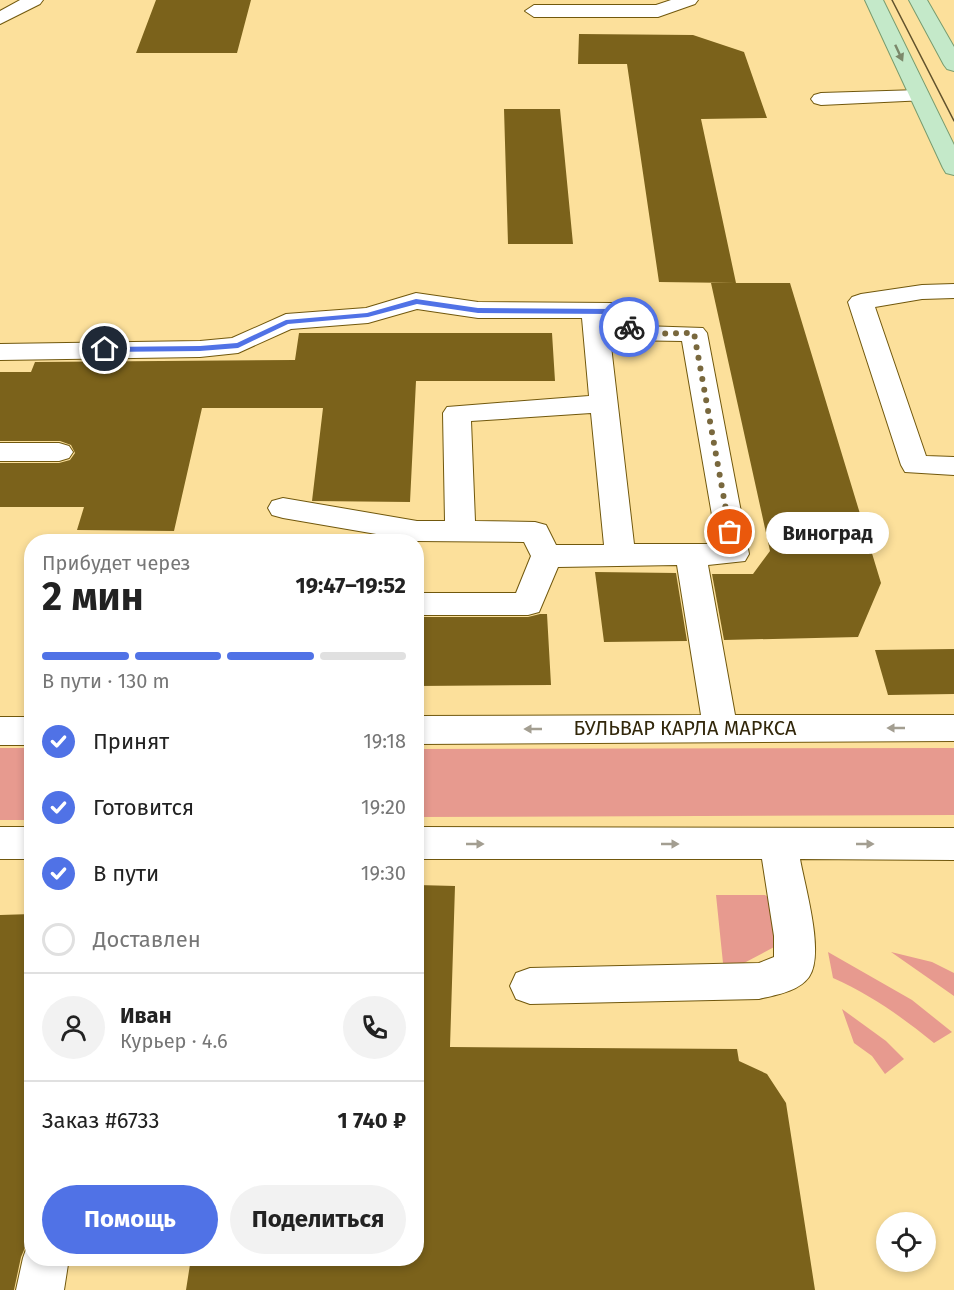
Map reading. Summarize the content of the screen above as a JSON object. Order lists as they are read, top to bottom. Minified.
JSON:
{"streets":{"street":["БУЛЬВАР КАРЛА МАРКСА"]},"places":["Виноград"],"page":{"bubble":"Виноград","heading":["2 мин","Прибудет через","19:47–19:52"],"panel":["Иван","Курьер · 4.6","Заказ #6733","1 740 ₽"],"bar":"В пути · 130 m","list":[["Принят","19:18"],["Готовится","19:20"],["В пути","19:30"],"Доставлен"],"buttons":["Помощь","Поделиться"]}}
